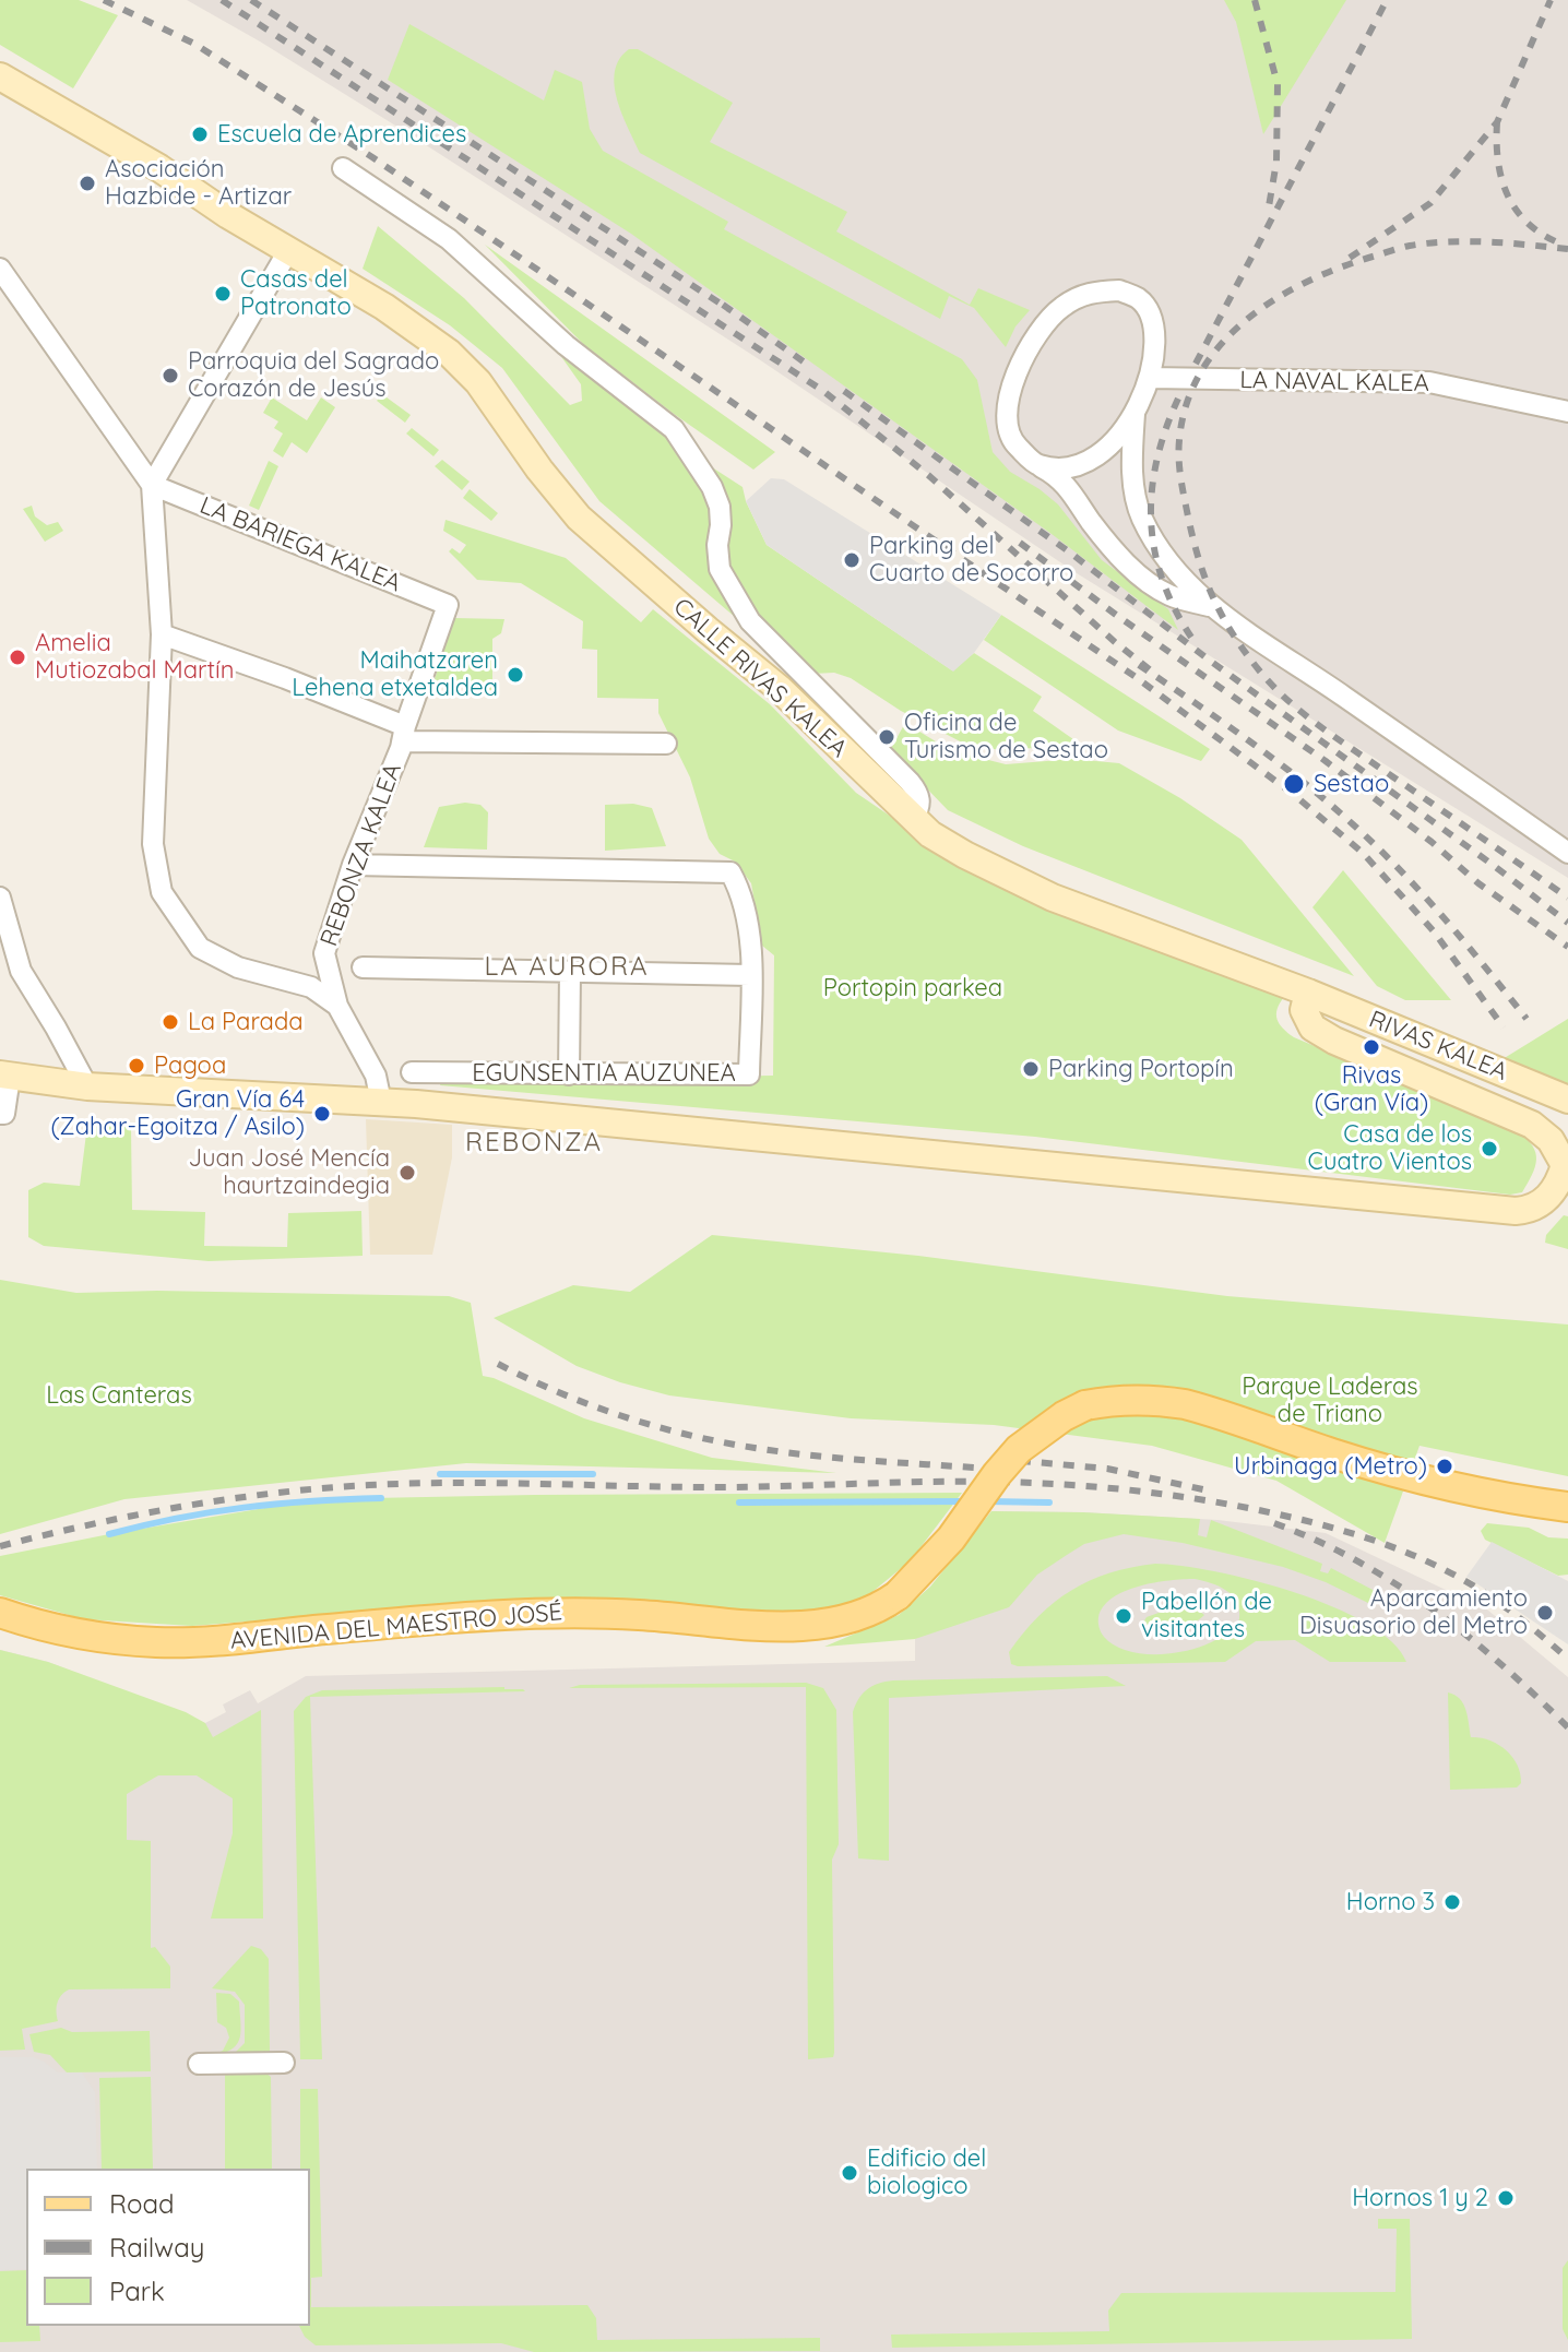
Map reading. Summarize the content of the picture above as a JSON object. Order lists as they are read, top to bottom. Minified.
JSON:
{"streets":{"main road":["AVENIDA DEL MAESTRO JOSÉ"],"street":["LA NAVAL KALEA","LA BARIEGA KALEA","CALLE RIVAS KALEA","REBONZA KALEA","RIVAS KALEA","EGUNSENTIA AUZUNEA"]},"crossings":[["LA BARIEGA KALEA","REBONZA KALEA"],["CALLE RIVAS KALEA","RIVAS KALEA"],["REBONZA KALEA","EGUNSENTIA AUZUNEA"]],"districts":["LA AURORA","REBONZA"],"parks":["Portopin parkea","Parque Laderas de Triano","Las Canteras"],"places":["Escuela de Aprendices","Asociación Hazbide - Artizar","Casas del Patronato","Parroquia del Sagrado Corazón de Jesús","Parking del Cuarto de Socorro","Amelia Mutiozabal Martín","Maihatzaren Lehena etxetaldea","Oficina de Turismo de Sestao","Sestao","La Parada","Rivas (Gran Vía)","Pagoa","Parking Portopín","Gran Vía 64 (Zahar-Egoitza / Asilo)","Casa de los Cuatro Vientos","Juan José Mencía haurtzaindegia","Urbinaga (Metro)","Aparcamiento Disuasorio del Metro","Pabellón de visitantes","Horno 3","Edificio del biologico","Hornos 1 y 2"],"legend":["Road","Railway","Park"]}
